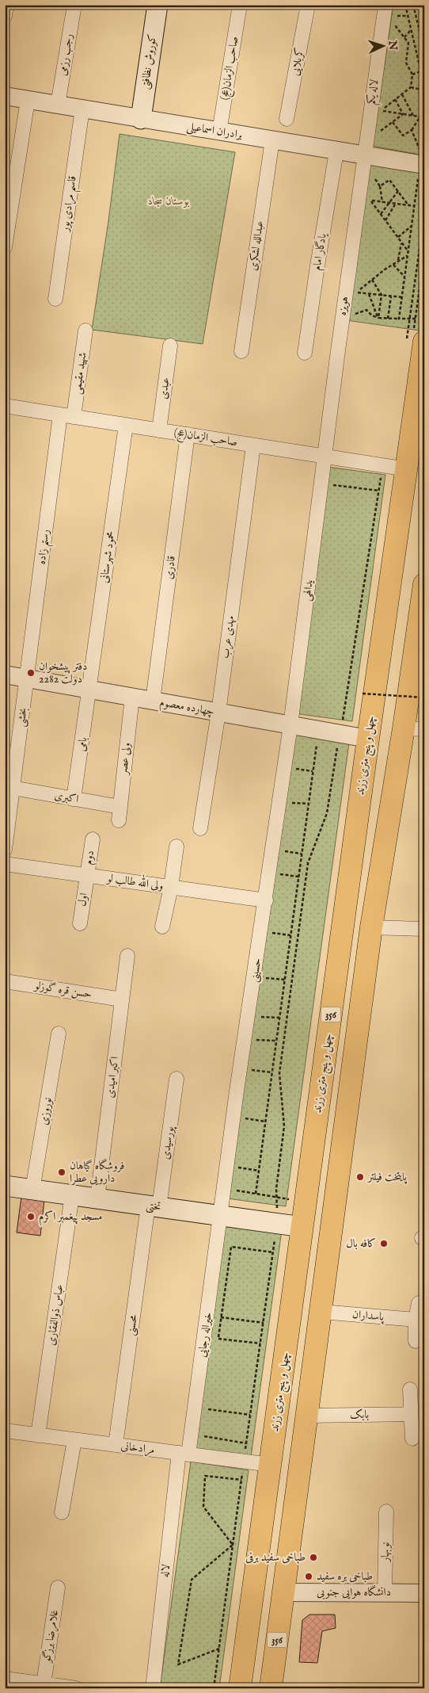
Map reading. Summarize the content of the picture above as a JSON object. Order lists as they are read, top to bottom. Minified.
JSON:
{"streets":{"main road":["کوروش نظافتی","چهل و پنج متری زرند","356","تختی"],"street":["رجب رزمی","کربلایی","صاحب الزمان(عج)","لاله یکم","برادران اسماعیلی","قاسم مرادی پور","عبدالله لشکری","یادگار امام","هویزه","شهید مقیمی","عبدی","رستم زاده","محمود شهرستانی","قادری","یدالهی","مهدی عرب","چهارده معصوم","بخشی","بامی","ولی عصر","اکبری","دوم","ولی الله طالب لو","اول","حسینی","حسن قره گوزلو","اکبر امیدی","نوروزی","پورسیدی","عباس ذوالفقاری","پاسداران","محسنی","خیراله رجایی","بابک","مرادخانی","نوبهار","لاله","دانشگاه هوایی جنوبی","غلامرضا برزگو"]},"crossings":[["رجب رزمی","برادران اسماعیلی"],["کوروش نظافتی","برادران اسماعیلی"],["صاحب الزمان(عج)","برادران اسماعیلی"],["صاحب الزمان(عج)","هویزه"],["صاحب الزمان(عج)","شهید مقیمی"],["صاحب الزمان(عج)","عبدی"],["صاحب الزمان(عج)","رستم زاده"],["صاحب الزمان(عج)","محمود شهرستانی"],["صاحب الزمان(عج)","قادری"],["صاحب الزمان(عج)","یدالهی"],["صاحب الزمان(عج)","مهدی عرب"],["صاحب الزمان(عج)","چهل و پنج متری زرند"],["لاله یکم","برادران اسماعیلی"],["لاله یکم","هویزه"],["برادران اسماعیلی","قاسم مرادی پور"],["برادران اسماعیلی","عبدالله لشکری"],["برادران اسماعیلی","یادگار امام"],["برادران اسماعیلی","هویزه"],["هویزه","یدالهی"],["شهید مقیمی","رستم زاده"],["رستم زاده","چهارده معصوم"],["رستم زاده","بخشی"],["محمود شهرستانی","چهارده معصوم"],["محمود شهرستانی","بامی"],["قادری","چهارده معصوم"],["یدالهی","چهارده معصوم"],["یدالهی","حسینی"],["مهدی عرب","چهارده معصوم"],["چهارده معصوم","بخشی"],["چهارده معصوم","بامی"],["چهارده معصوم","چهل و پنج متری زرند"],["چهارده معصوم","ولی عصر"],["چهارده معصوم","حسینی"],["بخشی","اکبری"],["بامی","اکبری"],["چهل و پنج متری زرند","تختی"],["چهل و پنج متری زرند","مرادخانی"],["ولی عصر","اکبری"],["دوم","ولی الله طالب لو"],["دوم","اول"],["ولی الله طالب لو","اول"],["ولی الله طالب لو","حسینی"],["حسینی","تختی"],["حسینی","خیراله رجایی"],["حسن قره گوزلو","اکبر امیدی"],["356","پاسداران"],["356","بابک"],["356","دانشگاه هوایی جنوبی"],["اکبر امیدی","تختی"],["نوروزی","تختی"],["پورسیدی","تختی"],["پورسیدی","محسنی"],["تختی","عباس ذوالفقاری"],["تختی","محسنی"],["تختی","خیراله رجایی"],["عباس ذوالفقاری","مرادخانی"],["محسنی","مرادخانی"],["خیراله رجایی","مرادخانی"],["خیراله رجایی","لاله"],["مرادخانی","لاله"],["نوبهار","دانشگاه هوایی جنوبی"]],"parks":["بوستان سجاد"],"places":["دفتر پیشخوان دولت 2282","فروشگاه گیاهان دارویی عطرا","پایتخت فیلتر","مسجد پیغمبر اکرم","کافه بال","طباخی سفید برفی","طباخی بره سفید"],"north":"right"}
